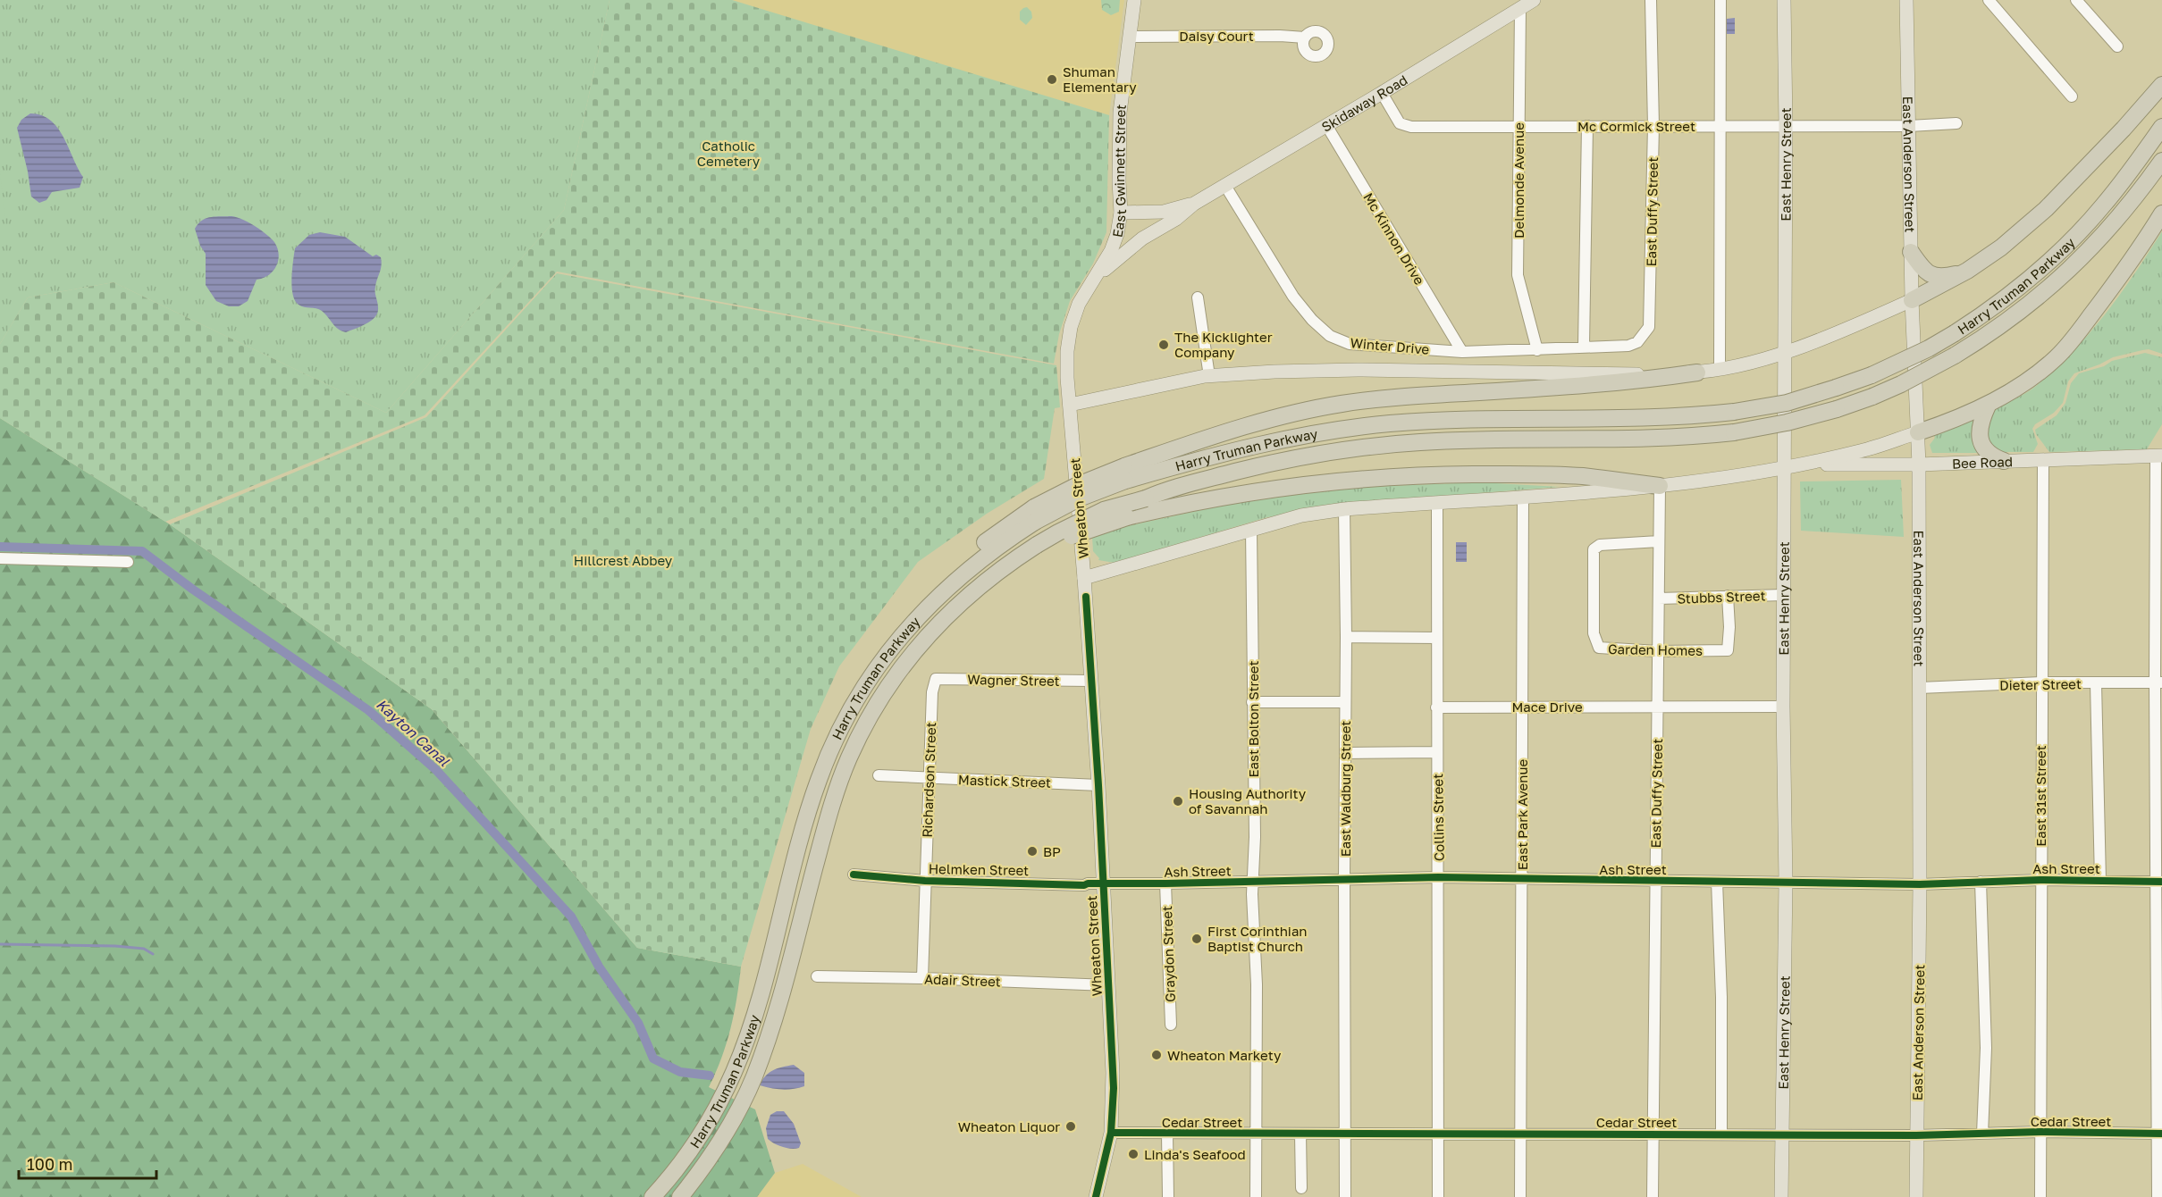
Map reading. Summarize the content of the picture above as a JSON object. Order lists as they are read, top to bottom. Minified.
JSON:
{"streets":{"highway":["Harry Truman Parkway"],"main road":["Skidaway Road","East Henry Street","East Anderson Street","East Gwinnett Street","Bee Road","Wheaton Street"],"street":["Daisy Court","Mc Cormick Street","Delmonde Avenue","East Duffy Street","Mc Kinnon Drive","Winter Drive","Stubbs Street","Garden Homes","Wagner Street","Dieter Street","Mace Drive","East Bolton Street","Richardson Street","Mastick Street","East Waldburg Street","East 31st Street","East Park Avenue","Collins Street","Ash Street","Helmken Street","Graydon Street","Adair Street","Cedar Street"]},"crossings":[["Daisy Court","East Gwinnett Street"],["Skidaway Road","Mc Cormick Street"],["Skidaway Road","East Gwinnett Street"],["Skidaway Road","Delmonde Avenue"],["Skidaway Road","Mc Kinnon Drive"],["Skidaway Road","Winter Drive"],["Skidaway Road","Wheaton Street"],["Mc Cormick Street","East Henry Street"],["Mc Cormick Street","East Anderson Street"],["Mc Cormick Street","Delmonde Avenue"],["Mc Cormick Street","East Duffy Street"],["East Henry Street","Stubbs Street"],["East Henry Street","Ash Street"],["East Henry Street","Cedar Street"],["East Anderson Street","Bee Road"],["East Anderson Street","Dieter Street"],["East Anderson Street","Ash Street"],["East Anderson Street","Cedar Street"],["East Gwinnett Street","Wheaton Street"],["Delmonde Avenue","Winter Drive"],["East Duffy Street","Winter Drive"],["East Duffy Street","Stubbs Street"],["East Duffy Street","Garden Homes"],["East Duffy Street","Mace Drive"],["East Duffy Street","Ash Street"],["East Duffy Street","Cedar Street"],["Mc Kinnon Drive","Winter Drive"],["Bee Road","East 31st Street"],["Wheaton Street","Wagner Street"],["Wheaton Street","Mastick Street"],["Wheaton Street","Ash Street"],["Wheaton Street","Helmken Street"],["Wheaton Street","Adair Street"],["Wheaton Street","Cedar Street"],["Stubbs Street","Garden Homes"],["Wagner Street","Richardson Street"],["Dieter Street","East 31st Street"],["Mace Drive","East Park Avenue"],["Mace Drive","Collins Street"],["East Bolton Street","Ash Street"],["East Bolton Street","Cedar Street"],["Richardson Street","Mastick Street"],["Richardson Street","Helmken Street"],["Richardson Street","Adair Street"],["East Waldburg Street","Ash Street"],["East Waldburg Street","Cedar Street"],["East 31st Street","Ash Street"],["East 31st Street","Cedar Street"],["East Park Avenue","Ash Street"],["East Park Avenue","Cedar Street"],["Collins Street","Ash Street"],["Collins Street","Cedar Street"],["Ash Street","Helmken Street"],["Ash Street","Graydon Street"]],"water":["Kayton Canal"],"parks":["Catholic Cemetery","Hillcrest Abbey"],"places":["Shuman Elementary","The Kicklighter Company","Housing Authority of Savannah","BP","First Corinthian Baptist Church","Wheaton Markety","Wheaton Liquor","Linda's Seafood"],"scale_bar":"100 m"}
